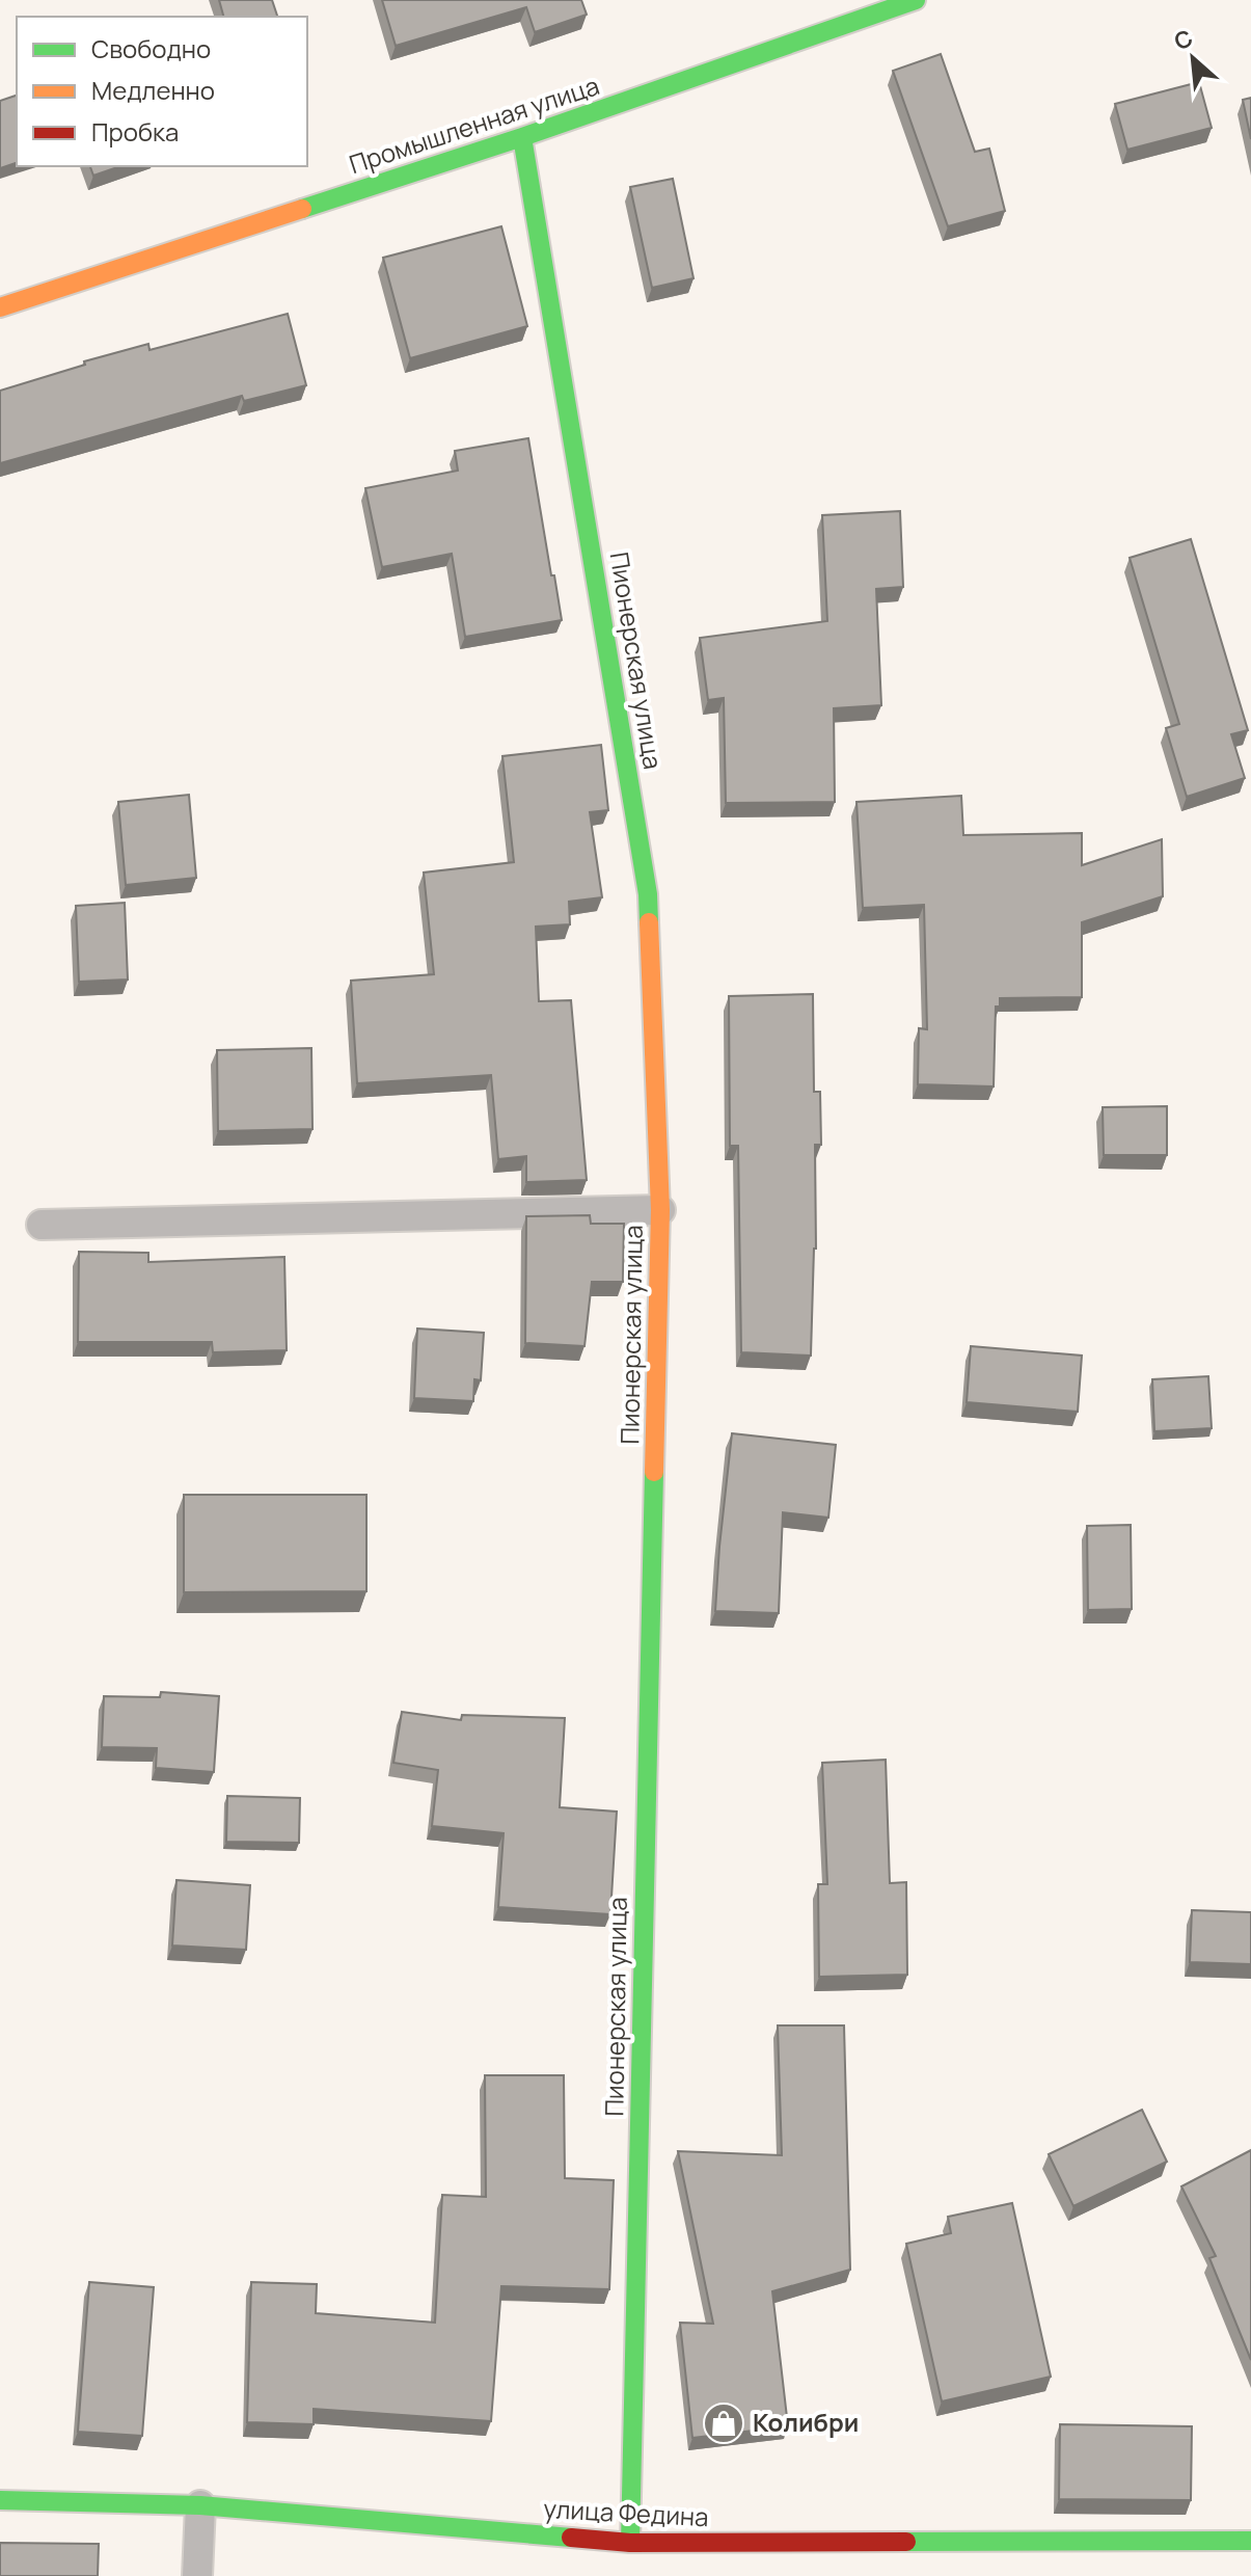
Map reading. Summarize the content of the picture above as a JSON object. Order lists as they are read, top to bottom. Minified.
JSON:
{"streets":{"street":["Промышленная улица","Пионерская улица","улица Федина"]},"crossings":[["Промышленная улица","Пионерская улица"],["Пионерская улица","улица Федина"]],"places":{"shop":["Колибри"]},"legend":["Свободно","Медленно","Пробка"],"north":"top left"}
